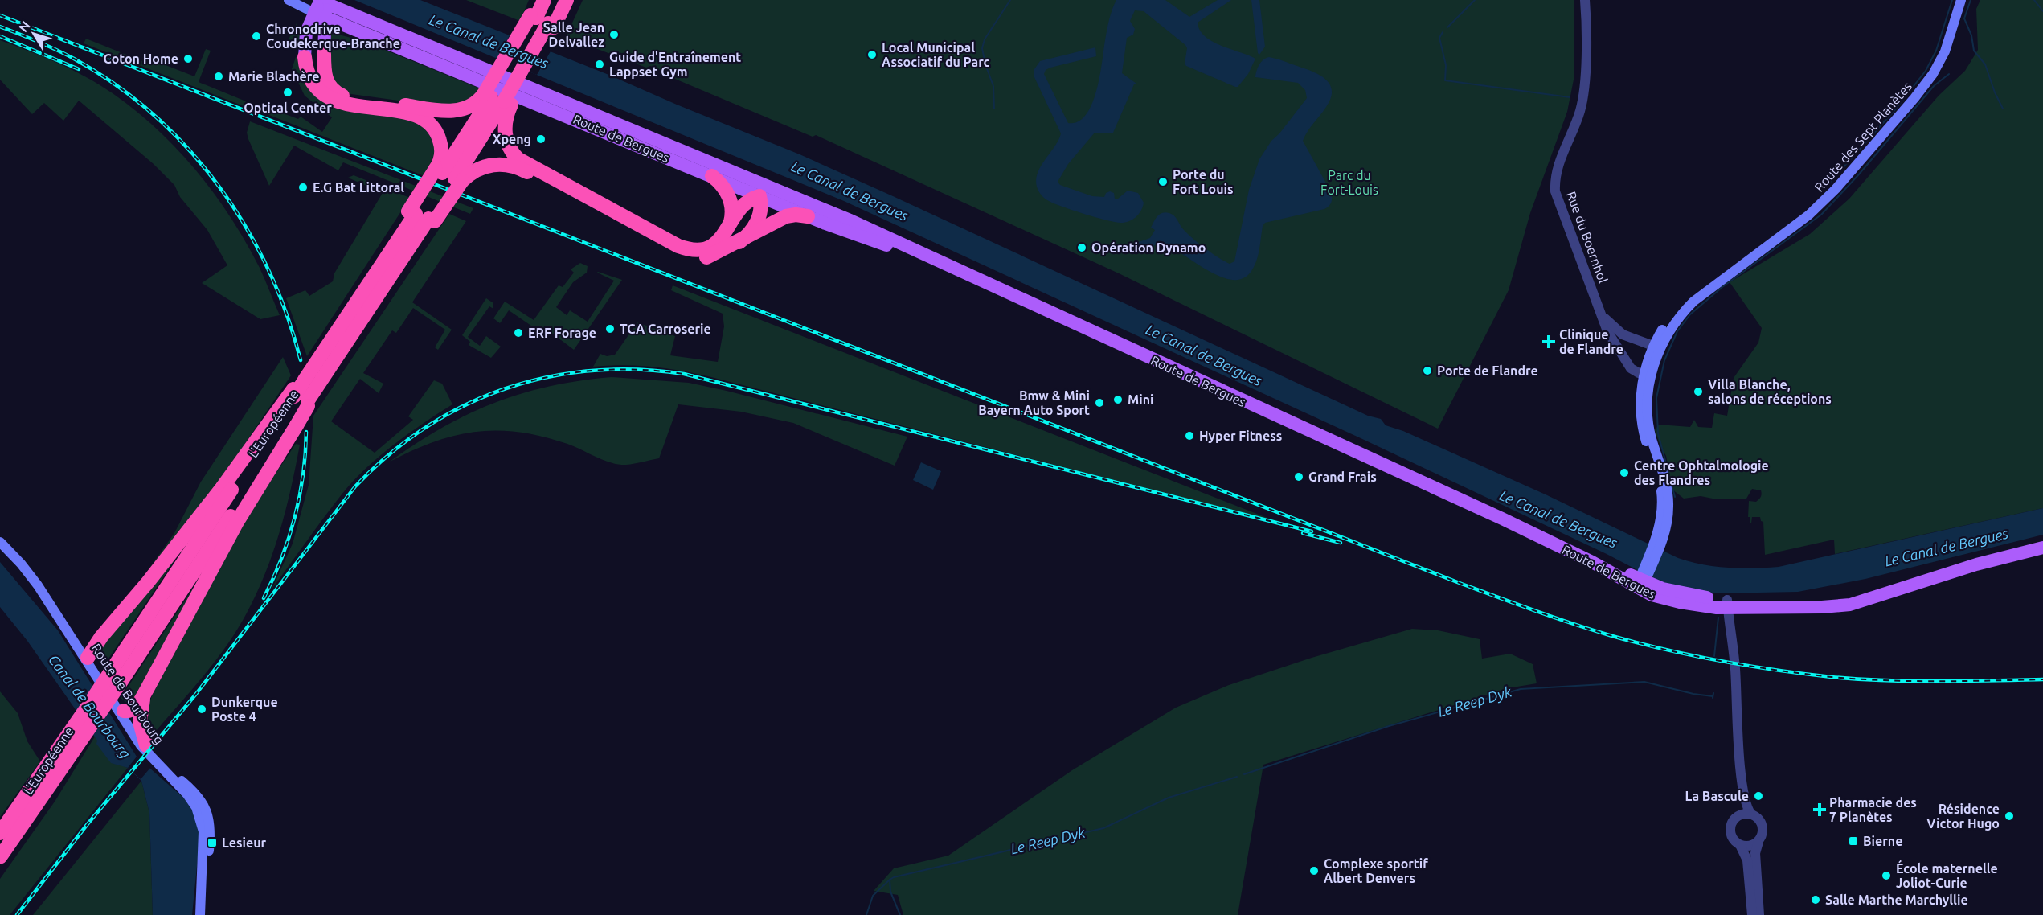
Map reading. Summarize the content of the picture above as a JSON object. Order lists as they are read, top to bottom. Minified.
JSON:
{"streets":{"highway":["L'Européenne"],"main road":["Route des Sept Planètes","Route de Bergues","Route de Bourbourg"],"street":["Rue du Boernhol"]},"crossings":[["Route des Sept Planètes","Route de Bergues"],["Route des Sept Planètes","Rue du Boernhol"]],"water":["Le Canal de Bergues","Le Reep Dyk","Canal de Bourbourg"],"parks":["Parc du Fort-Louis"],"places":{"other":["Salle Jean Delvallez","Chronodrive Coudekerque-Branche","Local Municipal Associatif du Parc","Coton Home","Guide d'Entraînement Lappset Gym","Marie Blachère","Optical Center","Xpeng","Porte du Fort Louis","E.G Bat Littoral","Opération Dynamo","TCA Carroserie","ERF Forage","Porte de Flandre","Villa Blanche, salons de réceptions","Mini","Bmw & Mini Bayern Auto Sport","Hyper Fitness","Centre Ophtalmologie des Flandres","Grand Frais","Dunkerque Poste 4","La Bascule","Résidence Victor Hugo","Complexe sportif Albert Denvers","École maternelle Joliot-Curie","Salle Marthe Marchyllie"],"health":["Clinique de Flandre","Pharmacie des 7 Planètes"],"transit":["Bierne","Lesieur"]},"north":"top left"}
